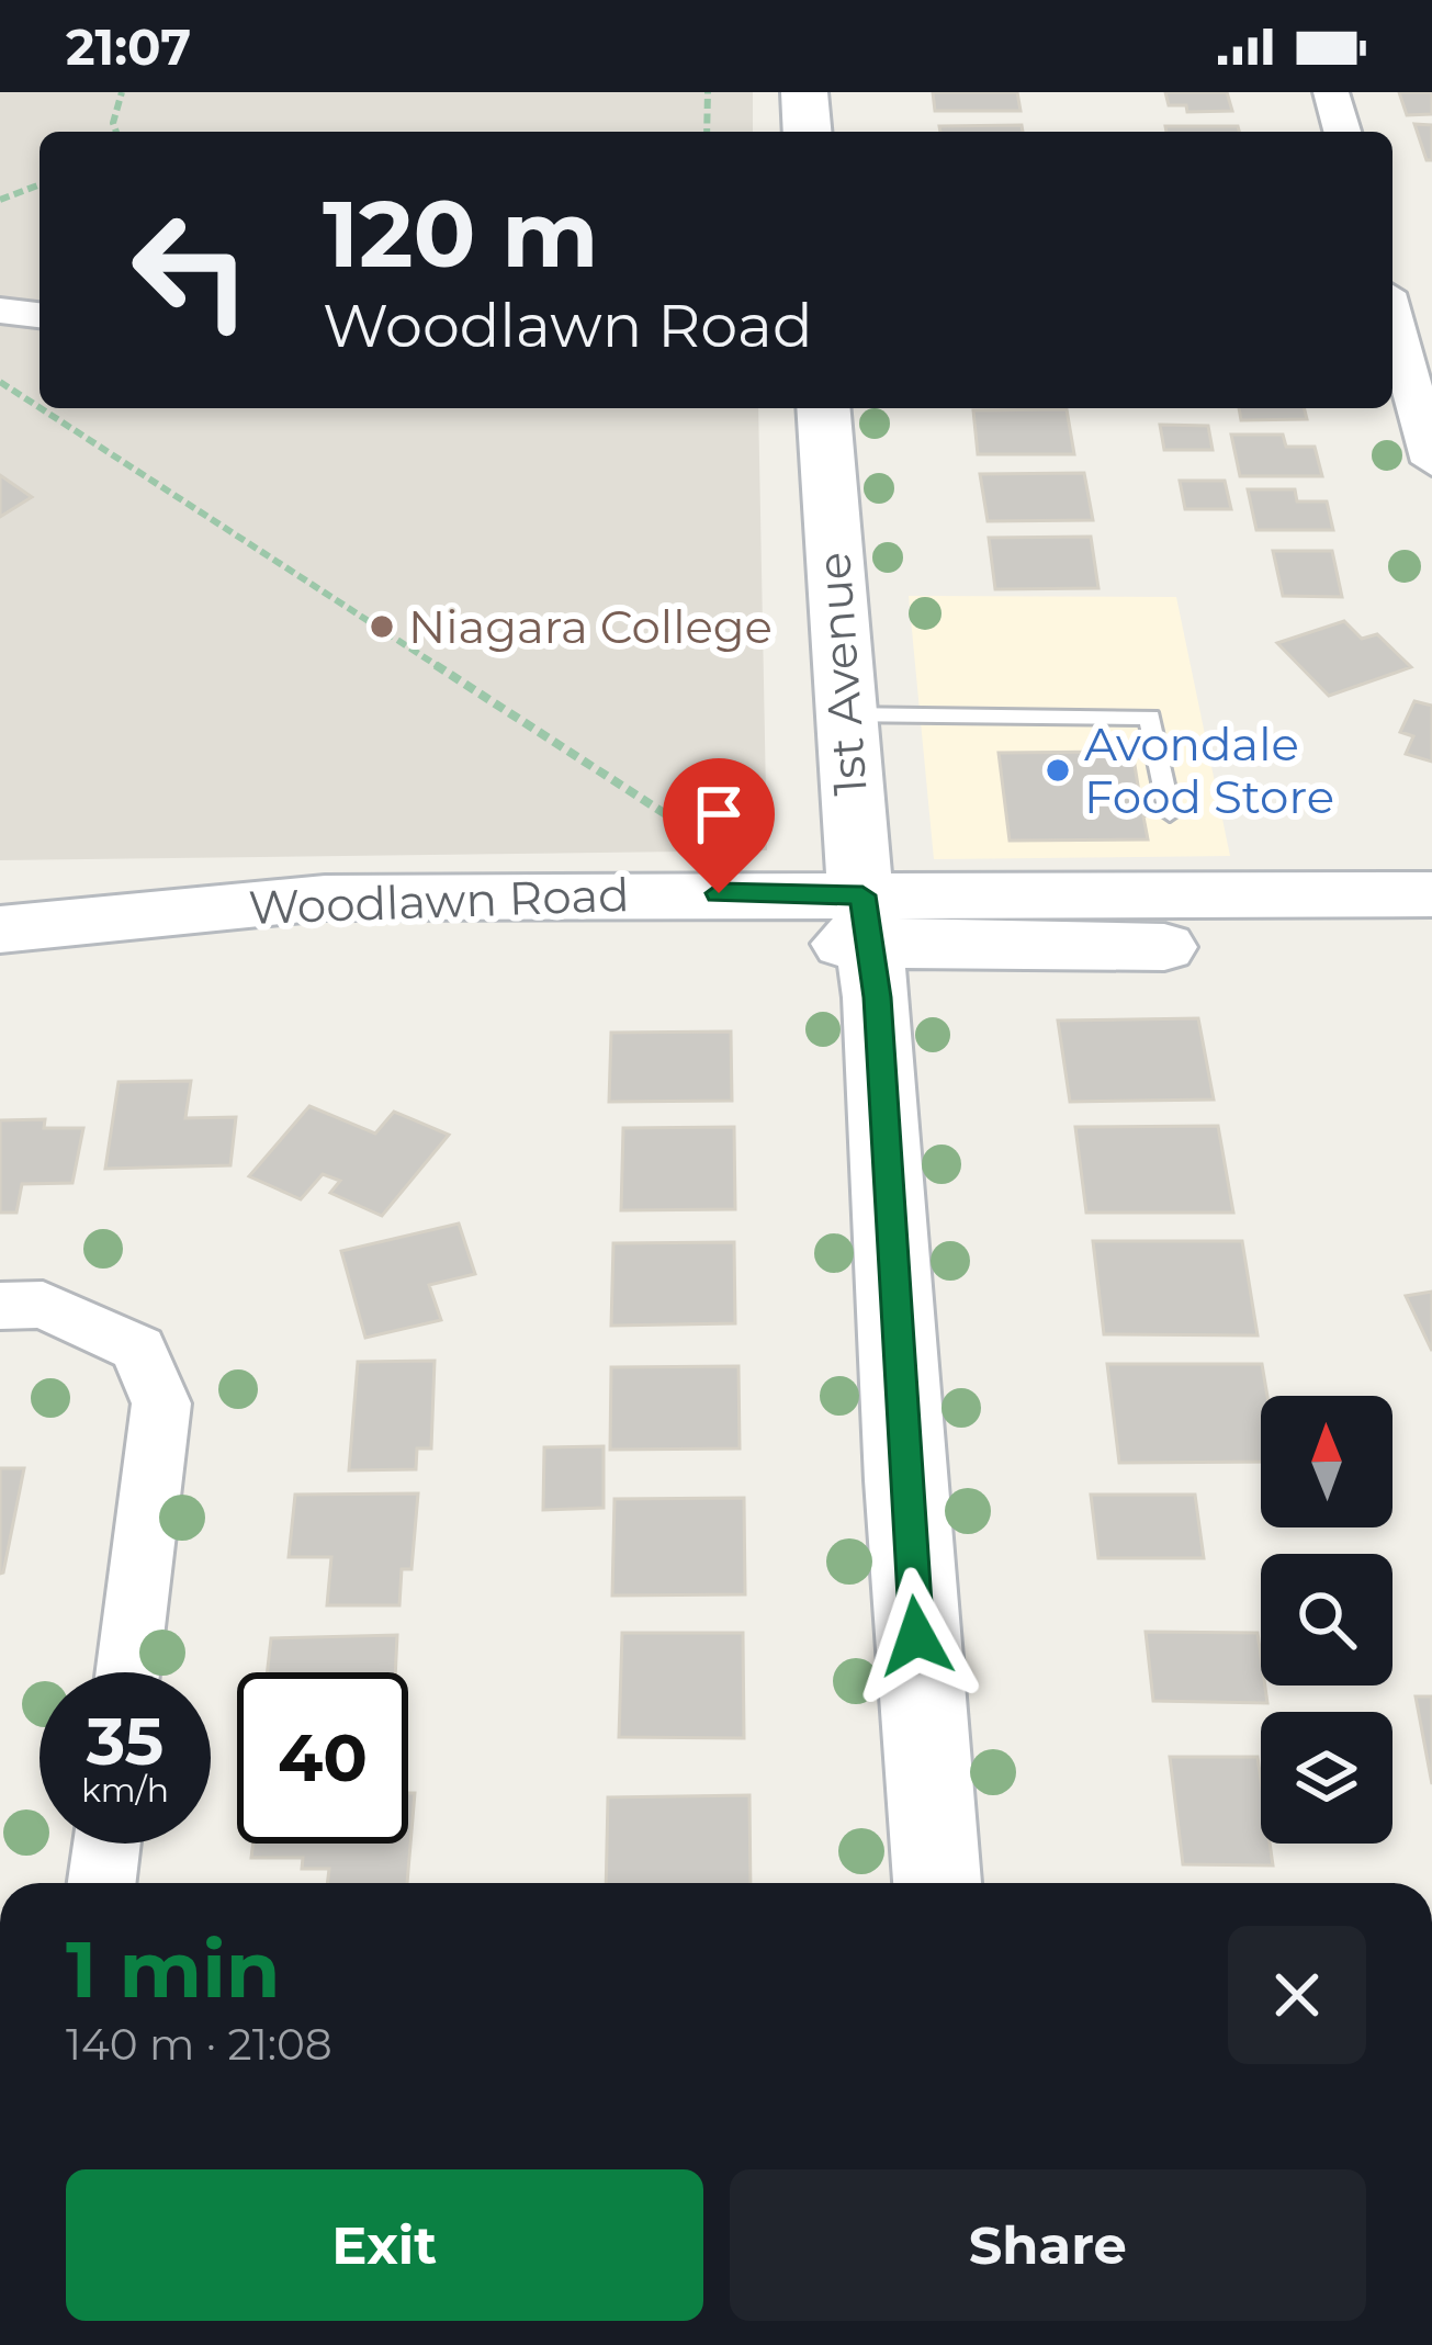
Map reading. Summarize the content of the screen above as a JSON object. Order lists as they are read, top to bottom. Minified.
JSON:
{"streets":{"street":["1st Avenue","Woodlawn Road"]},"crossings":[["1st Avenue","Woodlawn Road"]],"places":["Niagara College","Avondale Food Store"],"north":"top","page":{"status":"21:07","turn":["120 m","Woodlawn Road"],"speed":"35 km/h","limit":"40","heading":["1 min","140 m · 21:08"],"buttons":["Exit","Share"]}}
